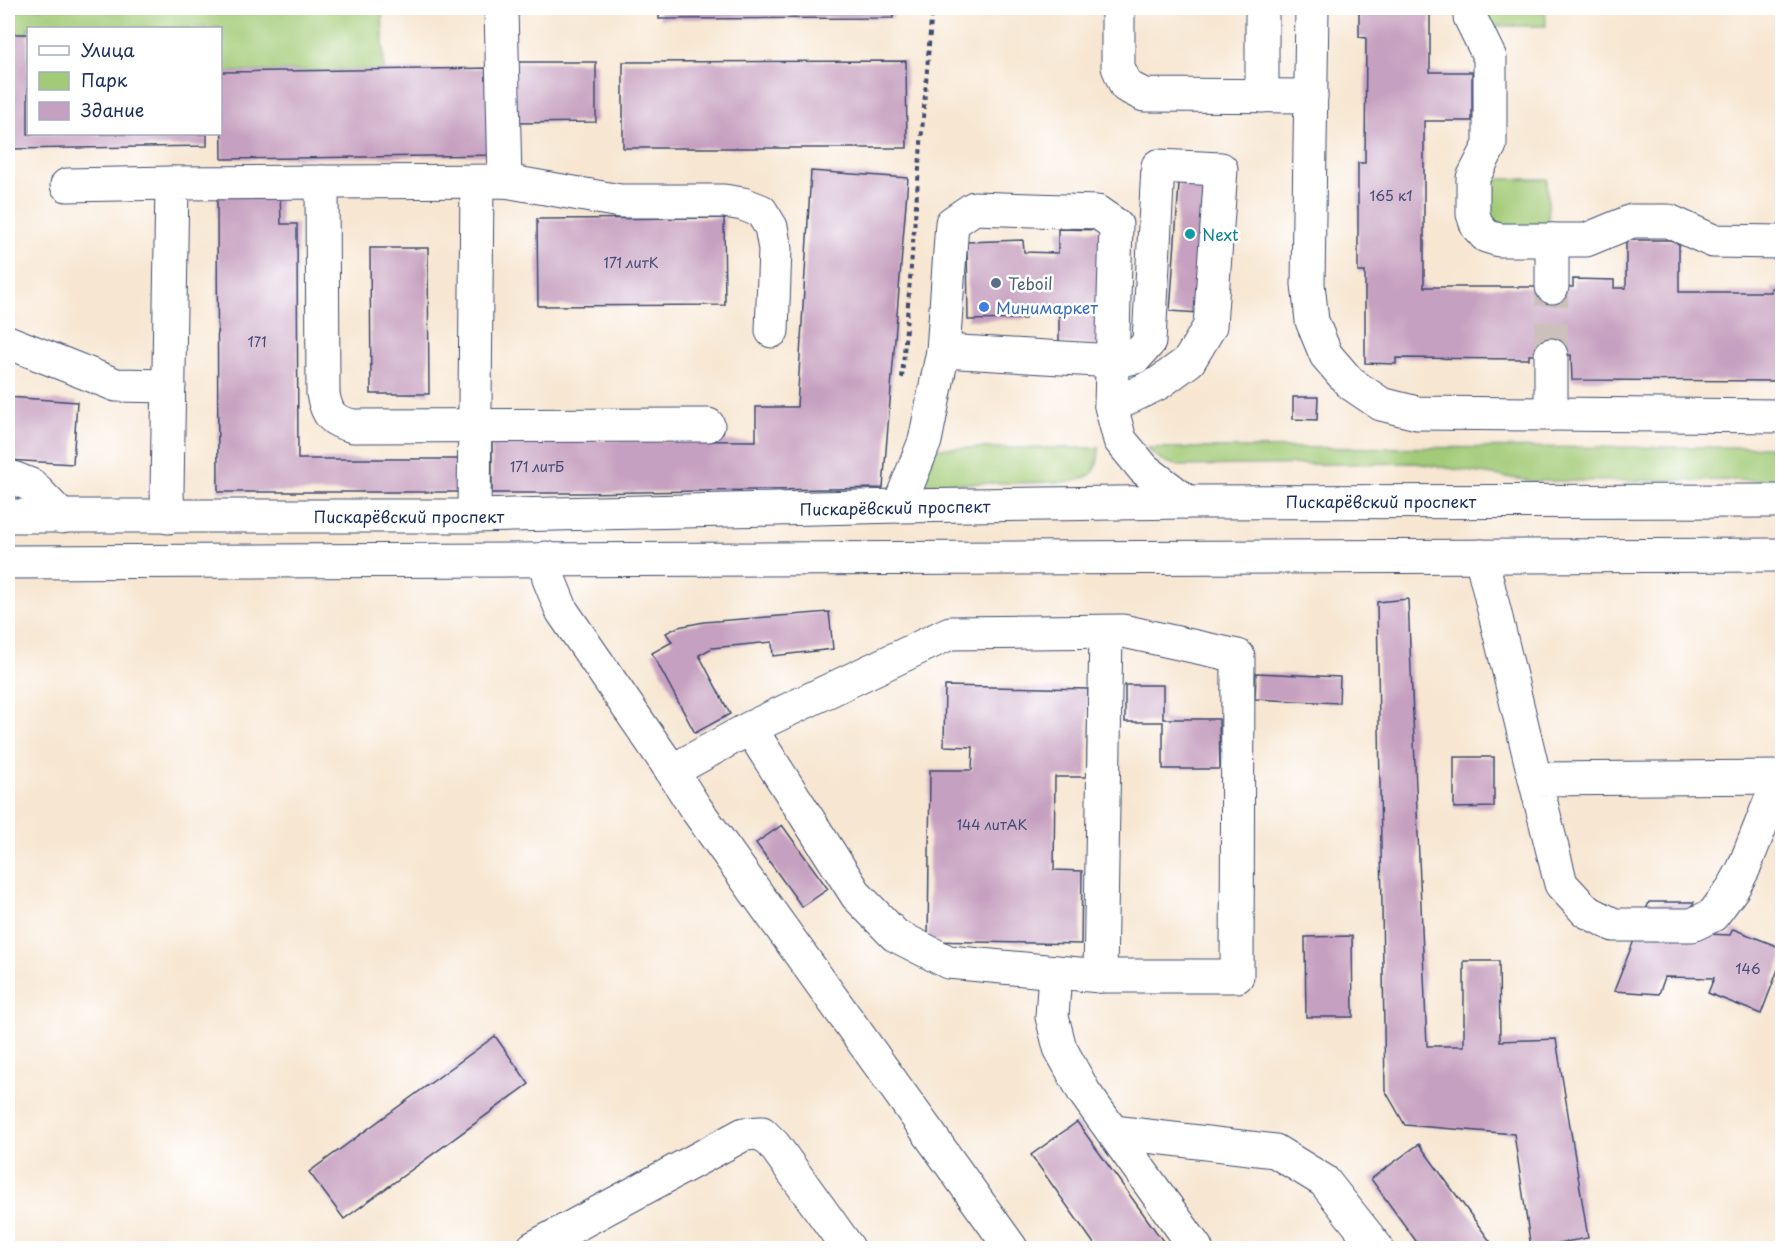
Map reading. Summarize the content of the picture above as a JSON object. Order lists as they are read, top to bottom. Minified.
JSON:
{"streets":{"main road":["Пискарёвский проспект"]},"places":["Next","Teboil","Минимаркет"],"house_numbers":["165 к1","171 литК","171","171 литБ","144 литАК","146"],"legend":["Улица","Парк","Здание"]}
